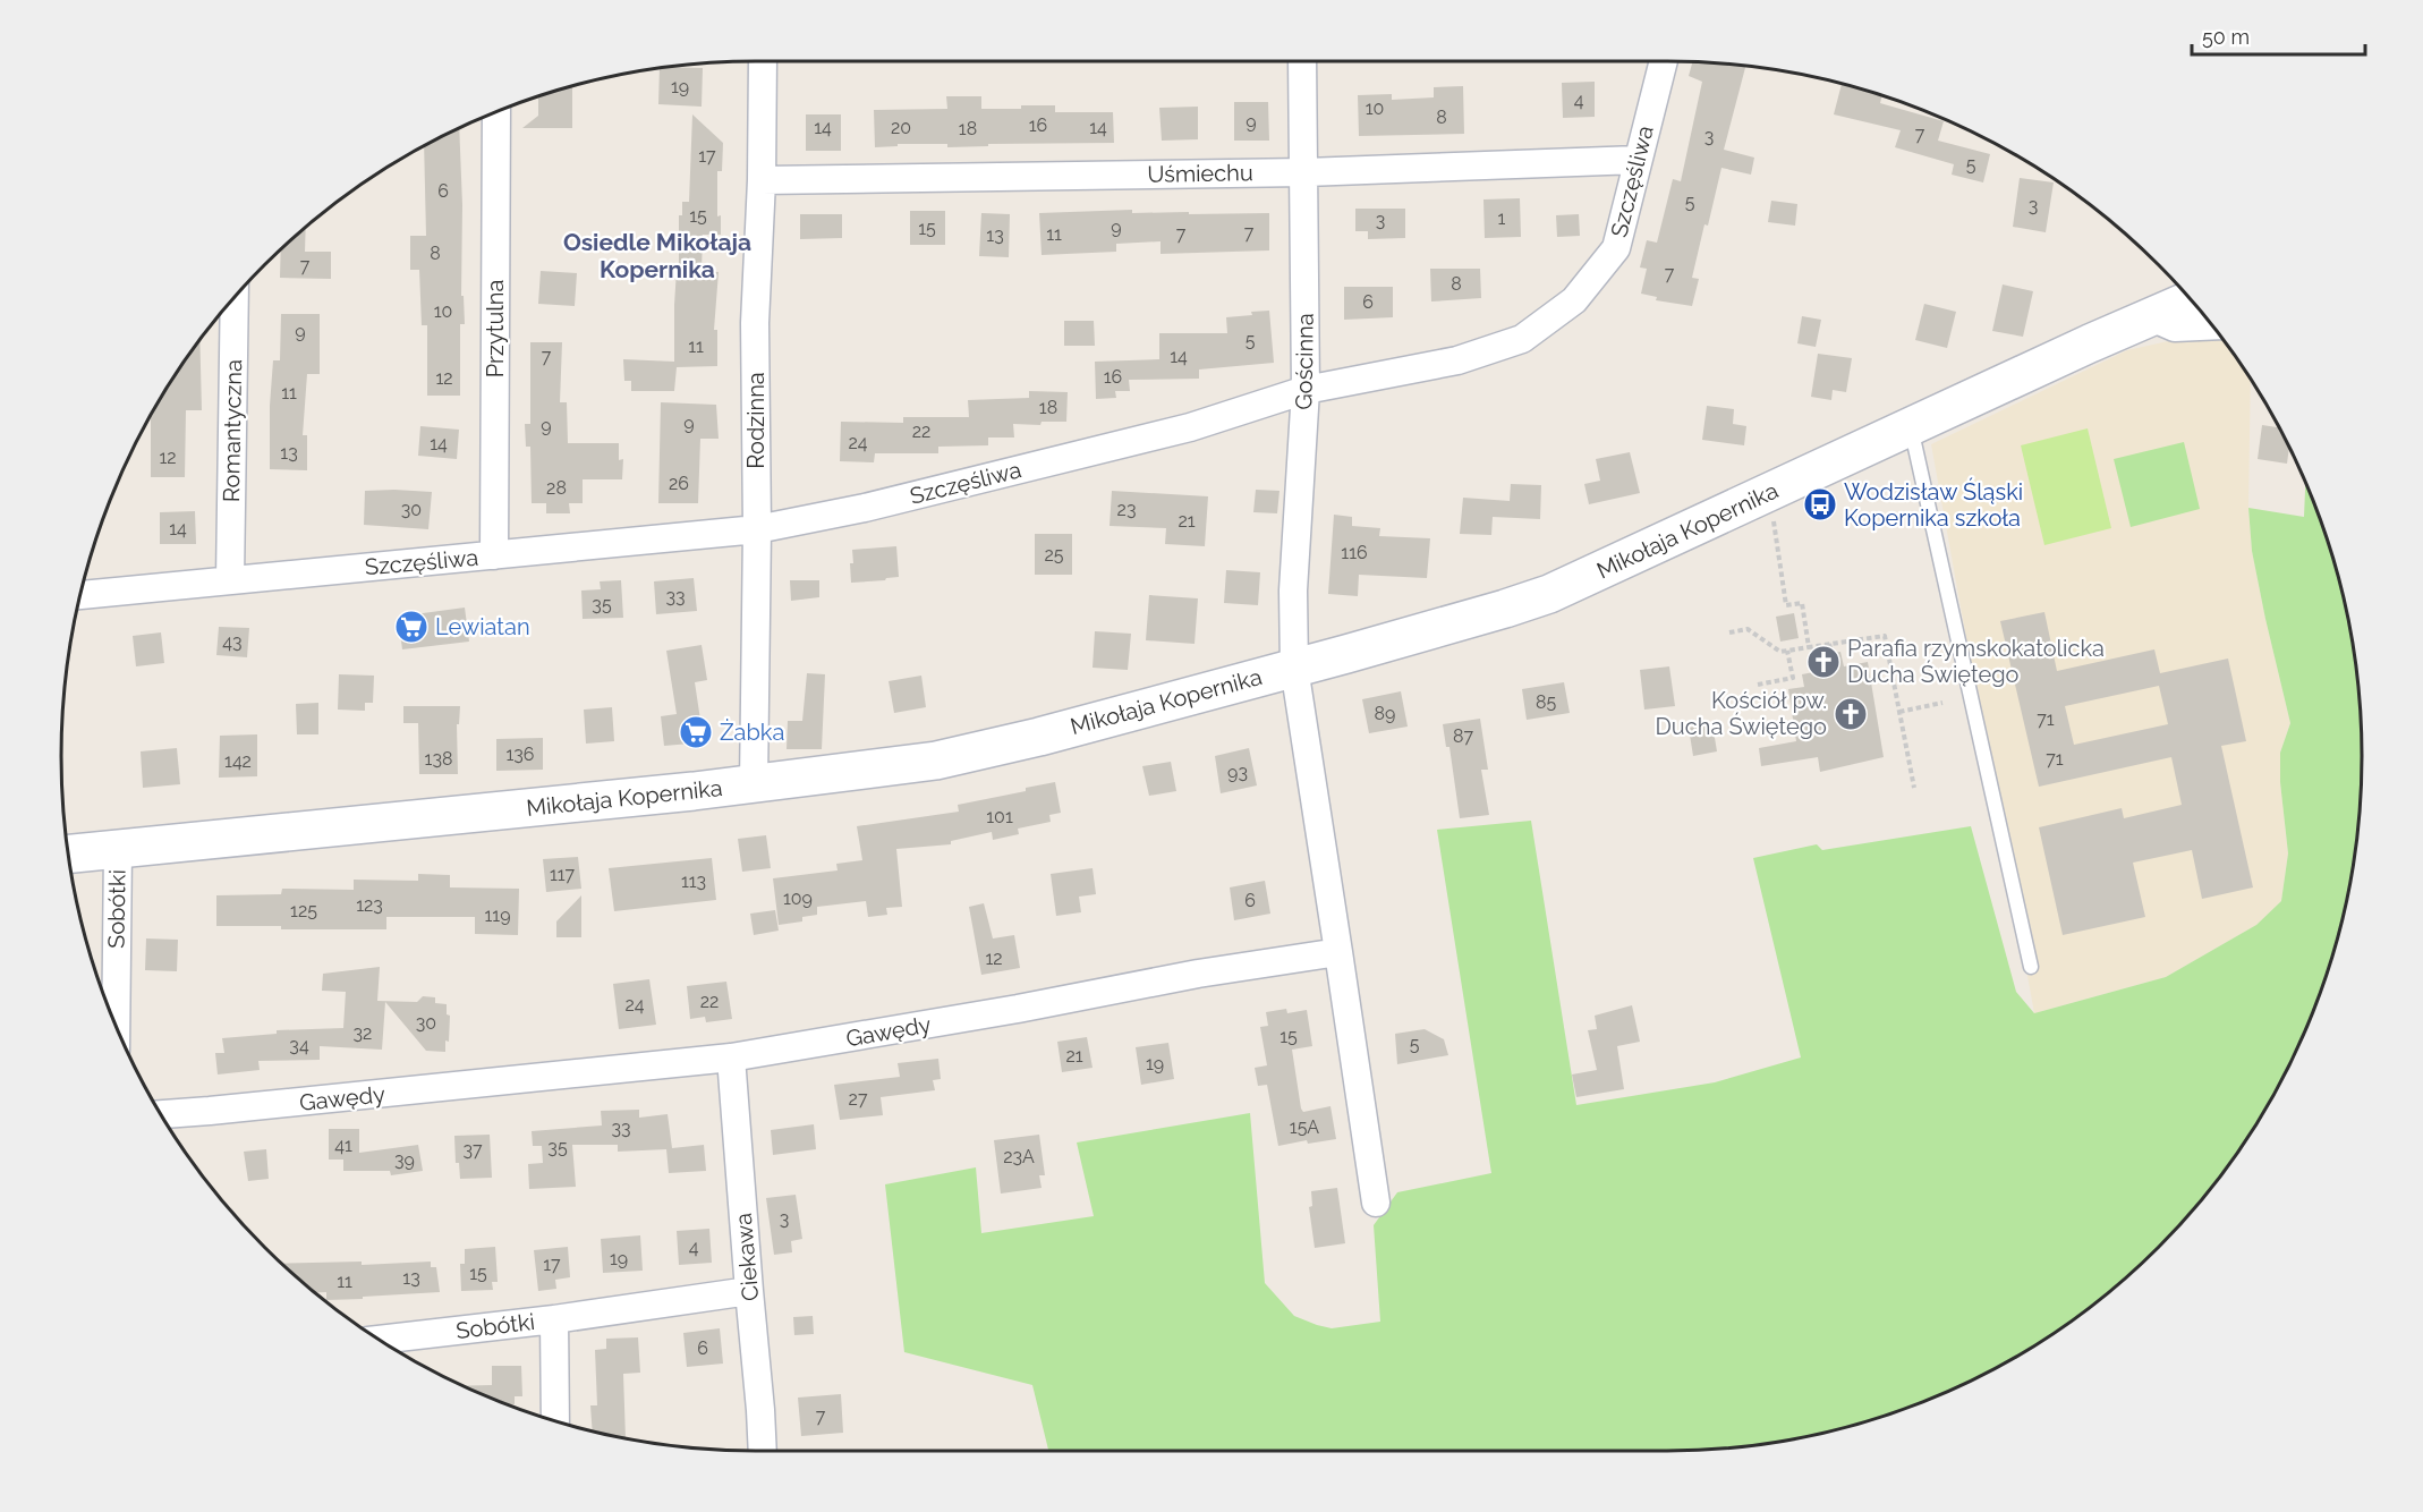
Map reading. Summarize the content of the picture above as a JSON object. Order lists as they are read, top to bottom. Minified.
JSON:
{"streets":{"street":["Uśmiechu","Szczęśliwa","Przytulna","Gościnna","Rodzinna","Romantyczna","Mikołaja Kopernika","Sobótki","Gawędy","Ciekawa"]},"crossings":[["Uśmiechu","Szczęśliwa"],["Uśmiechu","Gościnna"],["Uśmiechu","Rodzinna"],["Szczęśliwa","Przytulna"],["Szczęśliwa","Gościnna"],["Szczęśliwa","Rodzinna"],["Szczęśliwa","Romantyczna"],["Gościnna","Mikołaja Kopernika"],["Rodzinna","Mikołaja Kopernika"],["Mikołaja Kopernika","Sobótki"],["Gawędy","Ciekawa"]],"districts":["Osiedle Mikołaja Kopernika"],"places":{"bus stop":["Wodzisław Śląski Kopernika szkoła"],"supermarket":["Lewiatan","Żabka"],"church":["Parafia rzymskokatolicka Ducha Świętego","Kościół pw. Ducha Świętego"]},"house_numbers":["19","4","10","8","9","16","14","20","14","18","7","3","17","5","6","5","3","15","1","3","9","15","7","11","7","13","8","7","7","8","6","10","9","5","11","7","14","16","12","11","18","9","9","22","24","14","13","12","26","28","30","23","21","14","116","25","33","35","43","85","89","71","87","136","138","71","142","93","101","117","113","109","6","123","125","119","12","22","24","30","32","15","5","34","21","19","27","15A","33","41","35","37","23A","39","3","4","19","17","15","13","11","6","7"],"scale_bar":"50 m"}
